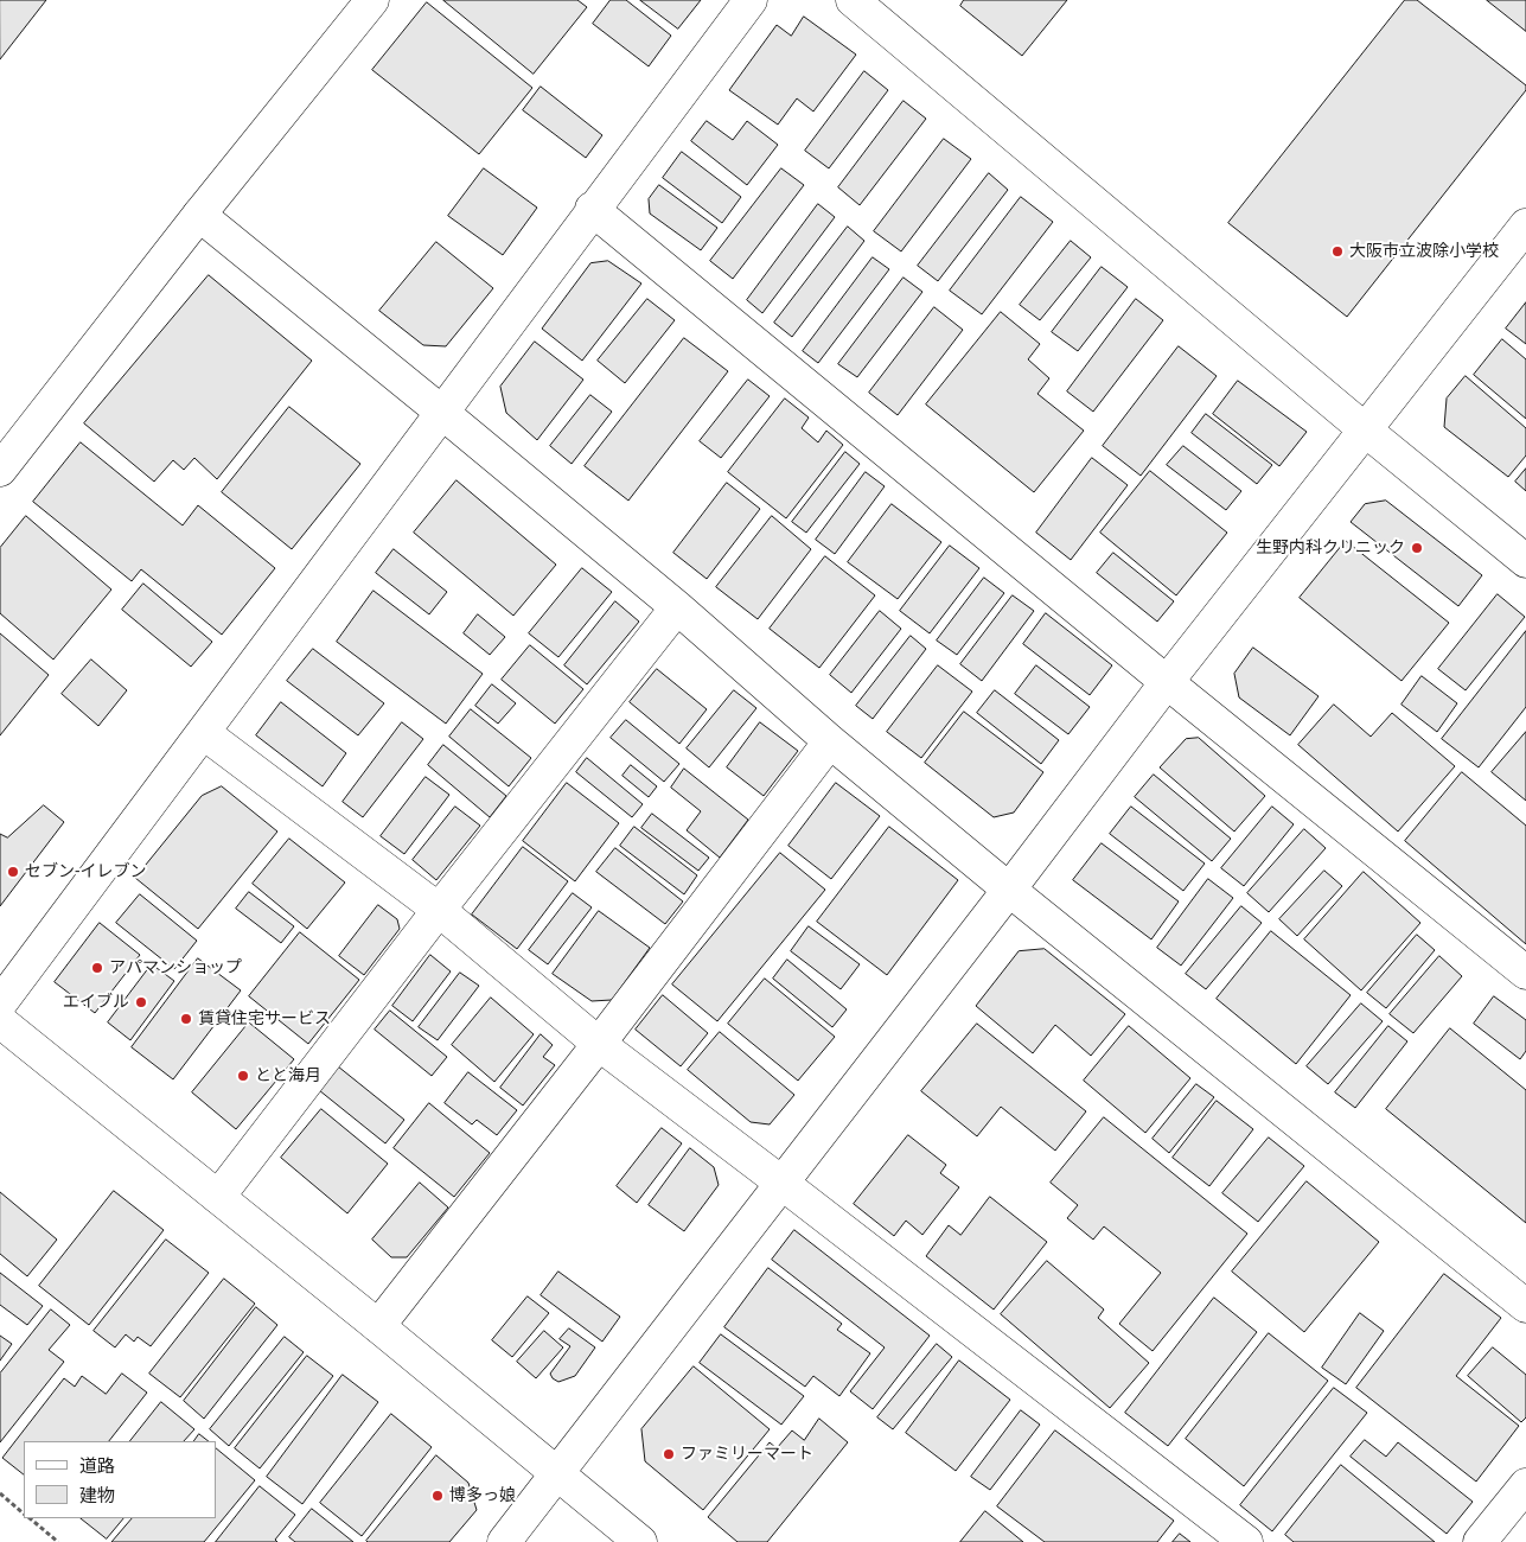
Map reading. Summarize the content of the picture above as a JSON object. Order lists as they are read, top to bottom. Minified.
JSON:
{"places":["大阪市立波除小学校","生野内科クリニック","セブン-イレブン","アパマンショップ","エイブル","賃貸住宅サービス","とと海月","ファミリーマート","博多っ娘"],"legend":["道路","建物"]}
